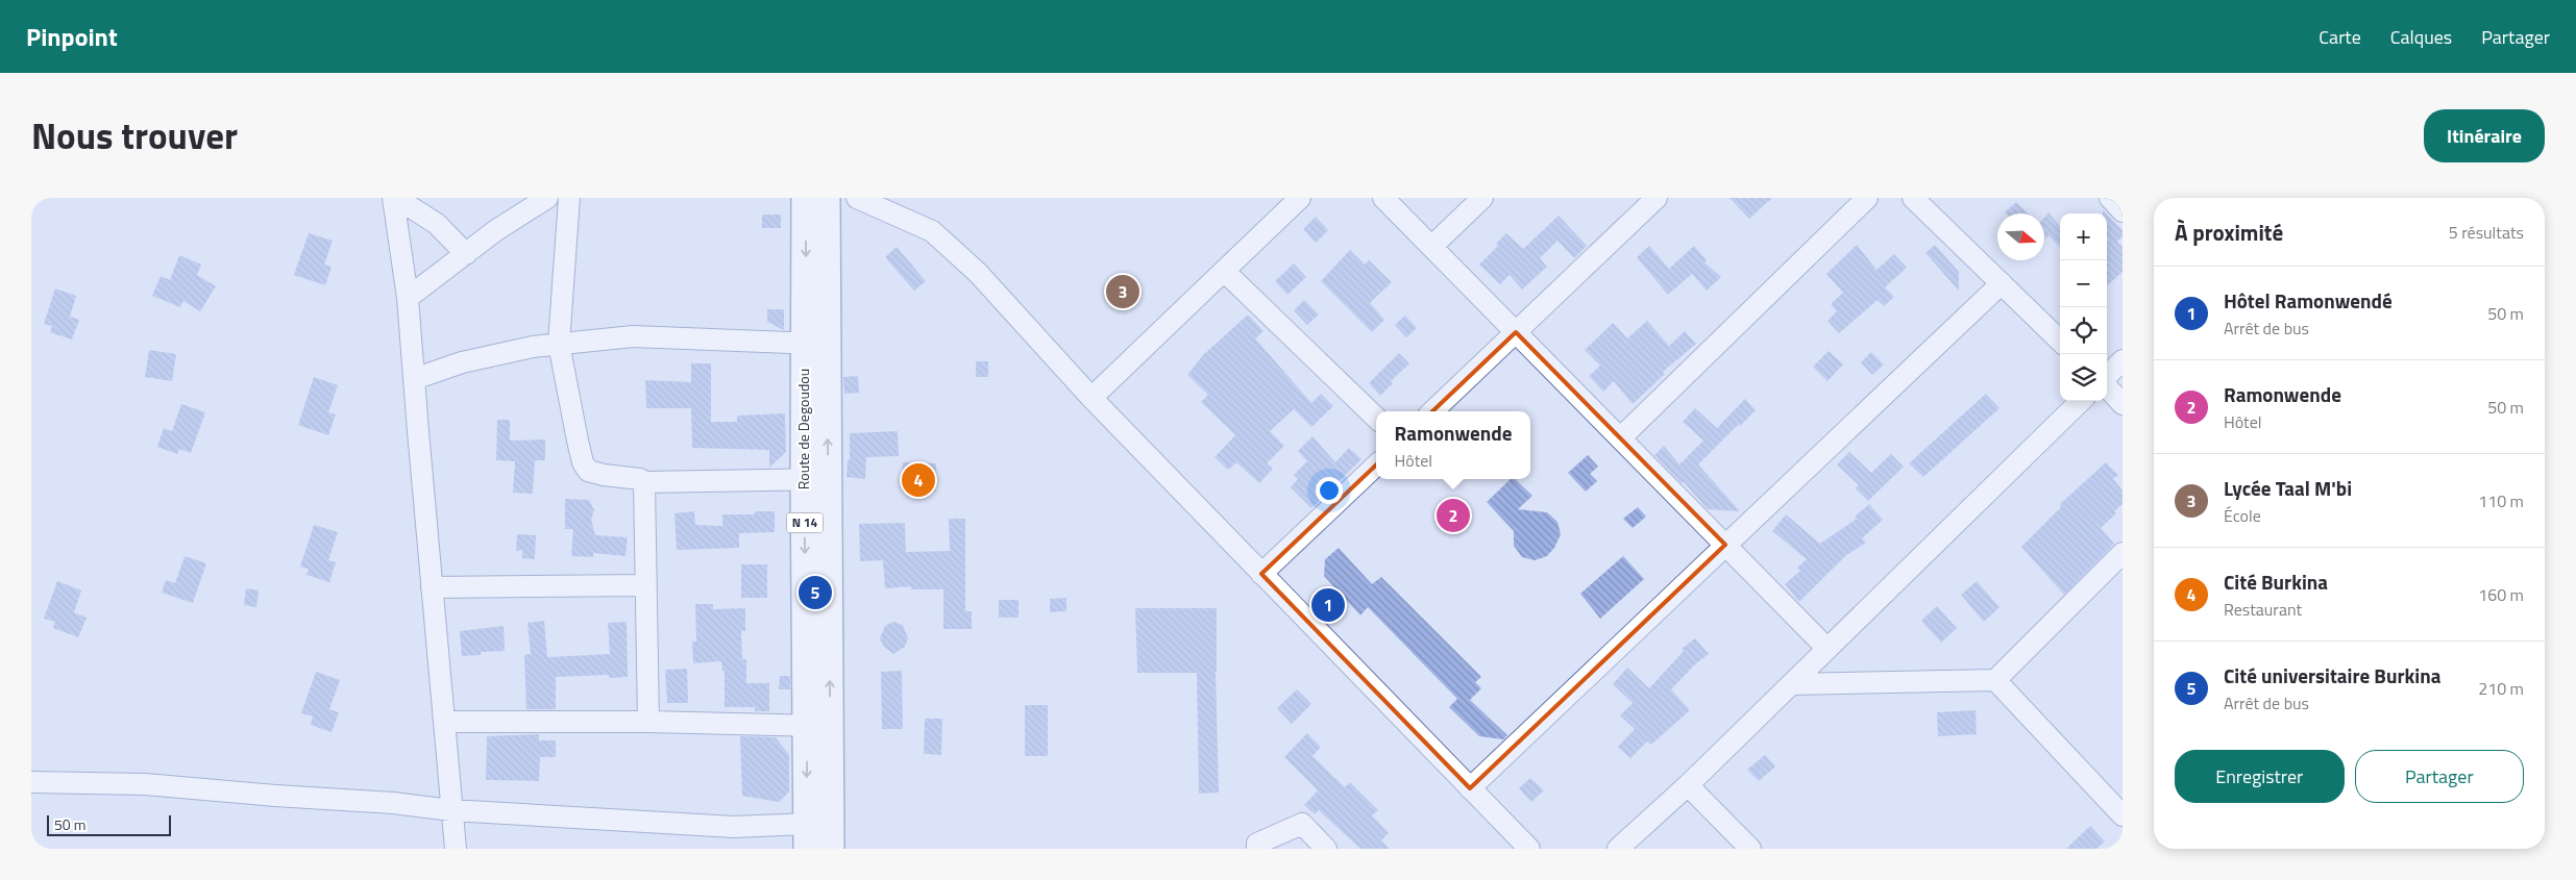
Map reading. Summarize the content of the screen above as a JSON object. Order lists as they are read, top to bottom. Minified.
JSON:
{"streets":{"main road":["Route de Degoudou","N 14"]},"scale_bar":"50 m","north":"right","page":{"header":"Pinpoint","nav":["Carte","Calques","Partager"],"title":"Nous trouver","buttons":["Itinéraire",["Enregistrer","Partager"]],"heading":["À proximité","5 résultats"],"map_buttons":["+","−"],"list":[{"mark":"1","name":"Hôtel Ramonwendé","note":"Arrêt de bus","value":"50 m"},{"mark":"2","name":"Ramonwende","note":"Hôtel","value":"50 m"},{"mark":"3","name":"Lycée Taal M'bi","note":"École","value":"110 m"},{"mark":"4","name":"Cité Burkina","note":"Restaurant","value":"160 m"},{"mark":"5","name":"Cité universitaire Burkina","note":"Arrêt de bus","value":"210 m"}],"pins":["3","4","2","5","1"],"popup":["Ramonwende","Hôtel"],"scale":"50 m"}}
